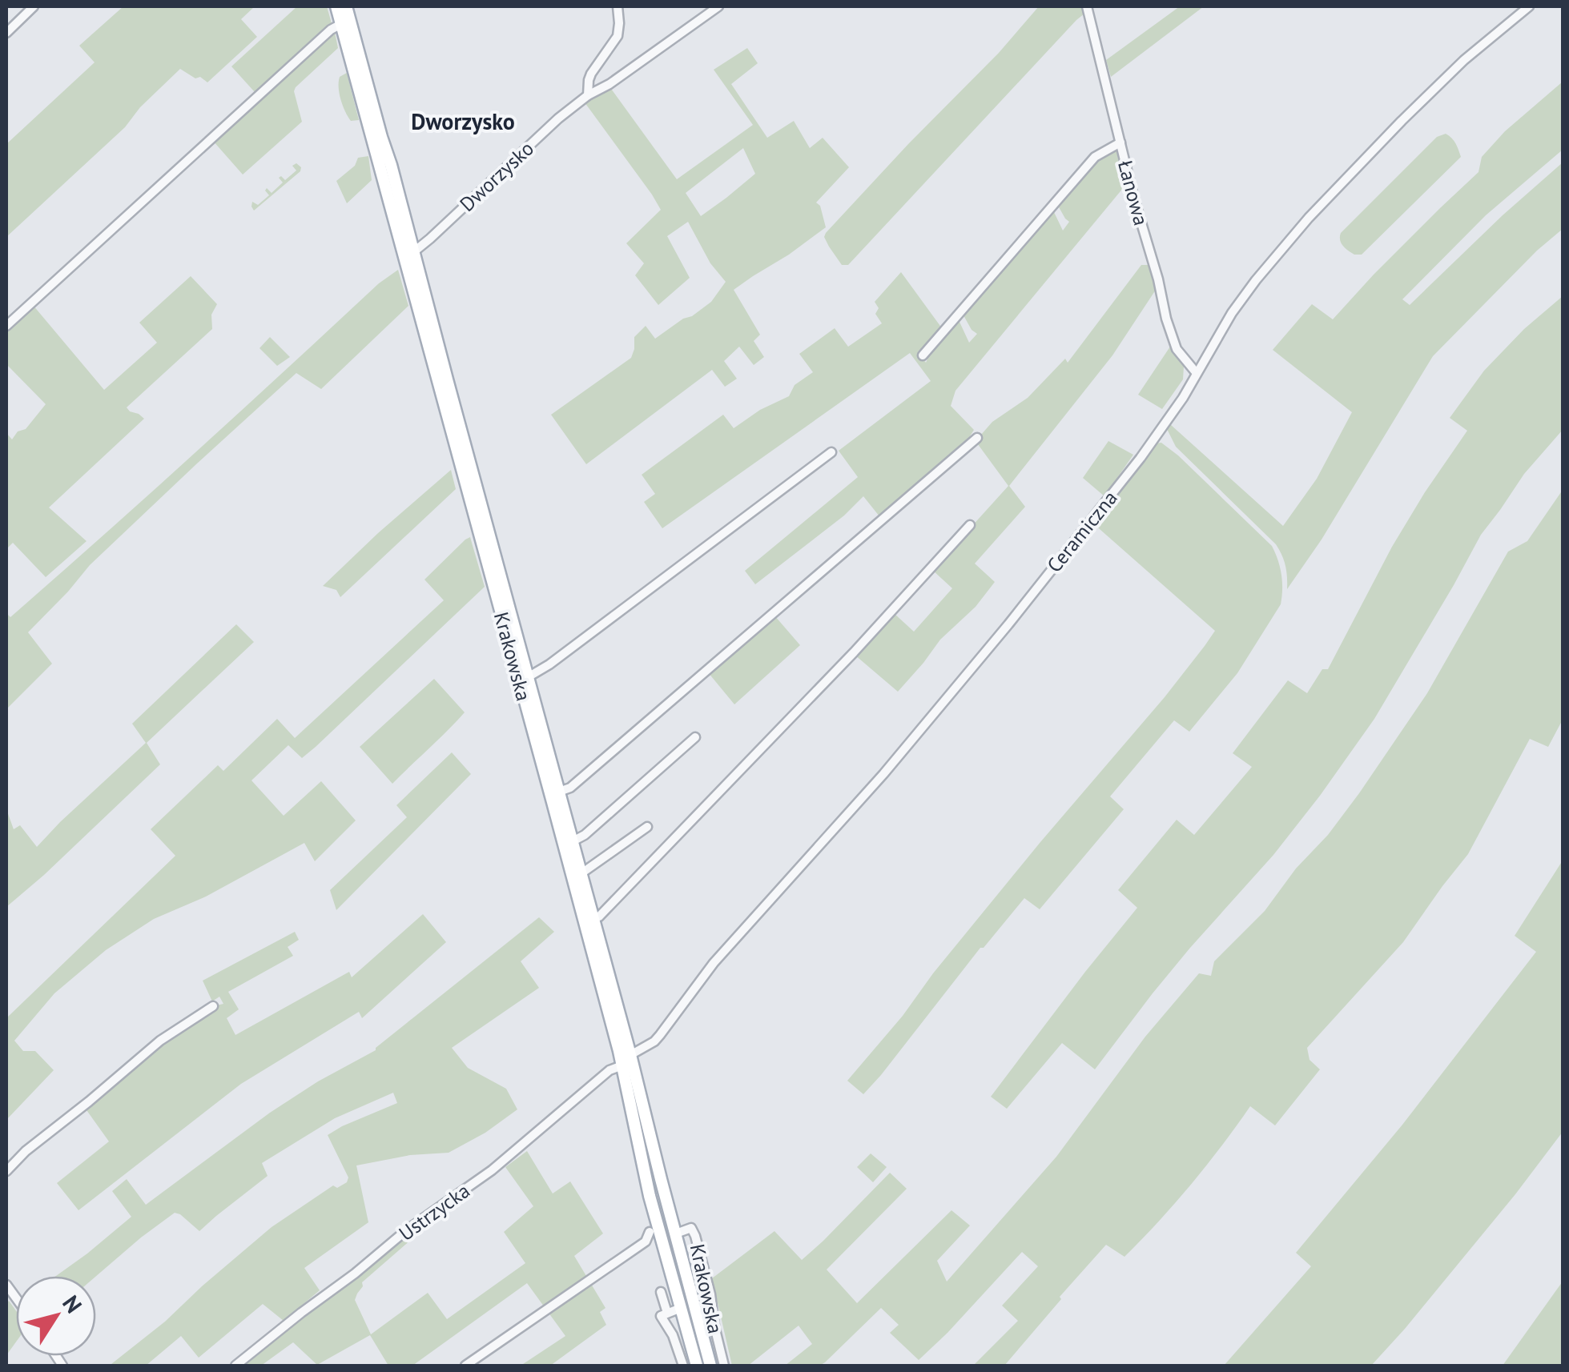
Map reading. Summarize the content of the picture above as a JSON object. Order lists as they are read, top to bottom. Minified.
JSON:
{"streets":{"main road":["Krakowska"],"street":["Dworzysko","Łanowa","Ceramiczna","Ustrzycka"]},"crossings":[["Dworzysko","Krakowska"],["Łanowa","Ceramiczna"],["Ceramiczna","Krakowska"],["Ceramiczna","Ustrzycka"],["Krakowska","Ustrzycka"]],"districts":["Dworzysko"],"north":"top right"}
